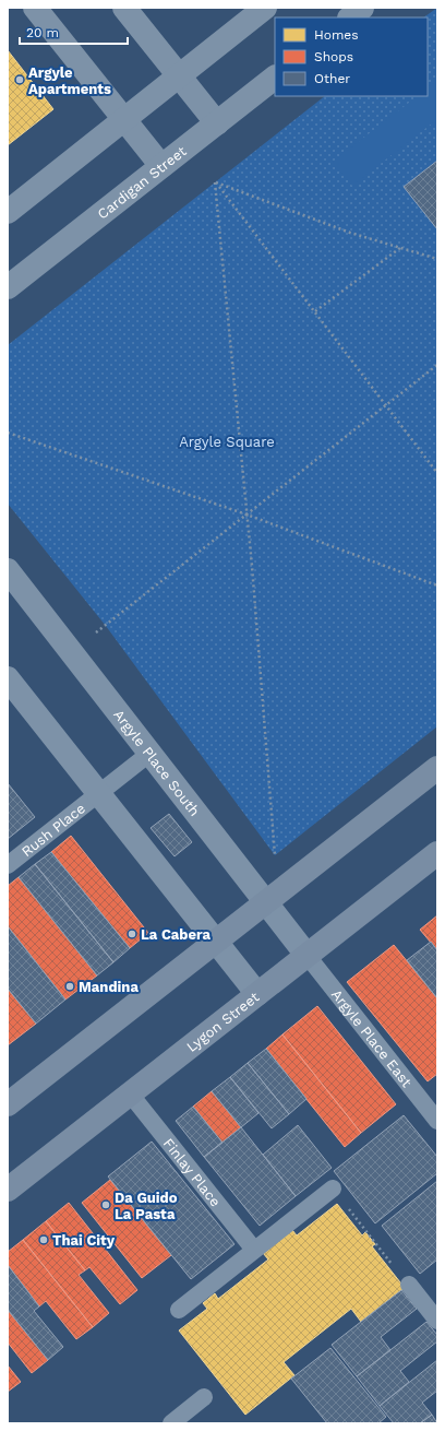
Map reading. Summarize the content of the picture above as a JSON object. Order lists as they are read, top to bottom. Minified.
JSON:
{"streets":{"street":["Cardigan Street","Argyle Place South","Lygon Street"],"lane":["Rush Place","Argyle Place East","Finlay Place"]},"crossings":[["Argyle Place South","Rush Place"],["Argyle Place South","Lygon Street"],["Argyle Place South","Argyle Place East"],["Lygon Street","Argyle Place East"],["Lygon Street","Finlay Place"]],"parks":["Argyle Square"],"places":["Argyle Apartments","La Cabera","Mandina","Da Guido La Pasta","Thai City"],"legend":["Homes","Shops","Other"],"scale_bar":"20 m"}
